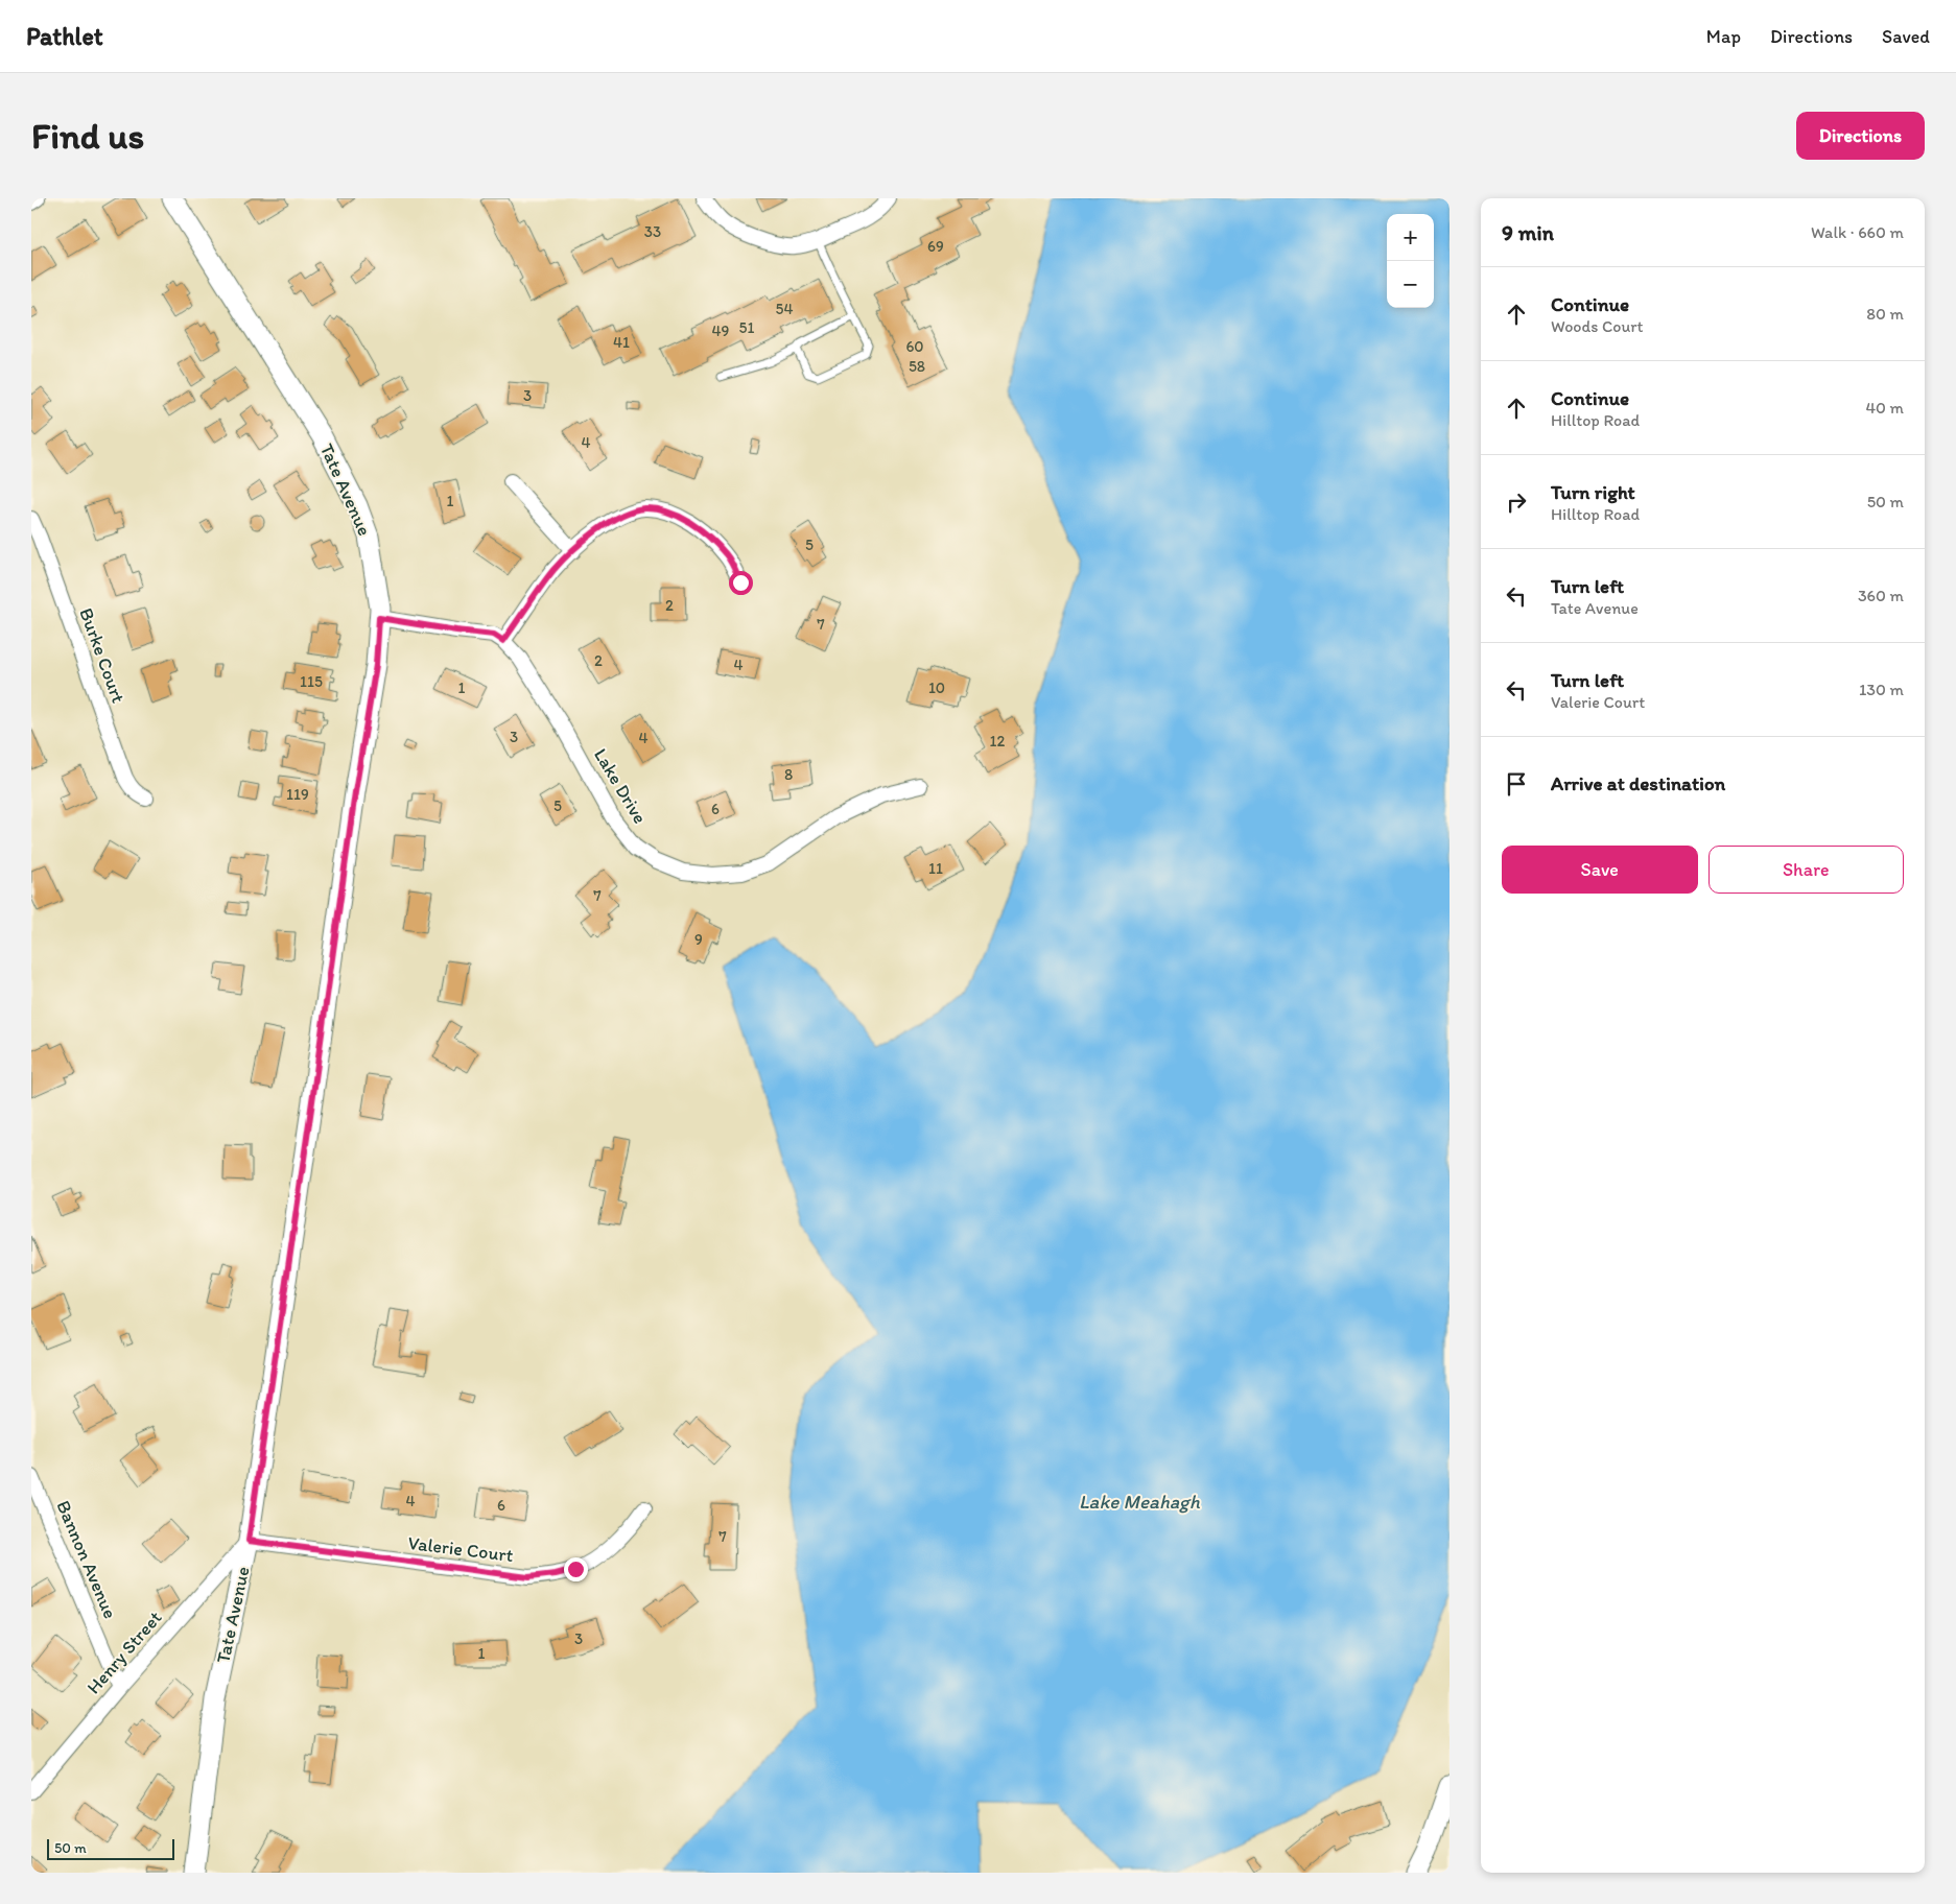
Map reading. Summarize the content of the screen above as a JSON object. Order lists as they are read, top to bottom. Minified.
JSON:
{"streets":{"street":["Tate Avenue","Burke Court","Lake Drive","Valerie Court","Bannon Avenue","Henry Street"]},"crossings":[["Tate Avenue","Valerie Court"],["Tate Avenue","Henry Street"],["Valerie Court","Henry Street"],["Bannon Avenue","Henry Street"]],"water":["Lake Meahagh"],"house_numbers":["33","69","54","51","49","41","60","58","3","4","1","5","2","7","2","4","115","1","10","3","4","12","8","119","5","6","11","7","9","4","6","7","3","1"],"scale_bar":"50 m","page":{"header":"Pathlet","nav":["Map","Directions","Saved"],"buttons":["Directions",["Save","Share"]],"title":"Find us","heading":["9 min","Walk · 660 m"],"map_buttons":["+","−"],"list":[["Continue","Woods Court","80 m"],["Continue","Hilltop Road","40 m"],["Turn right","Hilltop Road","50 m"],["Turn left","Tate Avenue","360 m"],["Turn left","Valerie Court","130 m"],"Arrive at destination"],"scale":"50 m"}}
